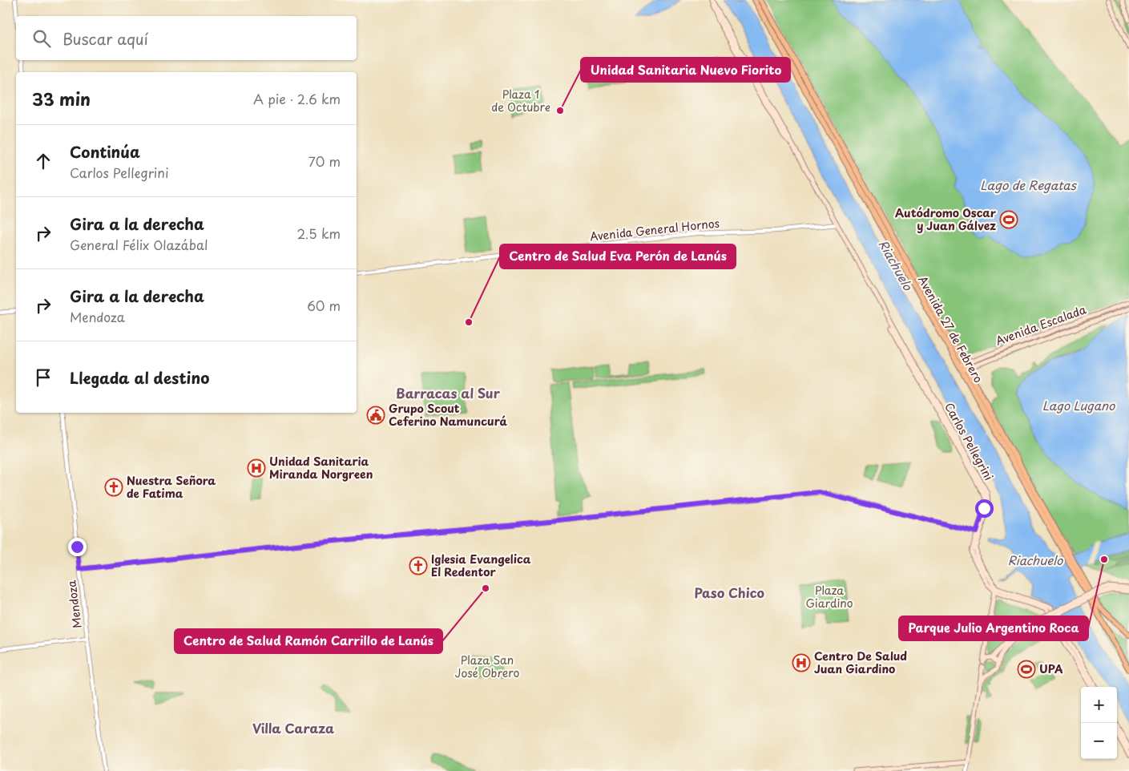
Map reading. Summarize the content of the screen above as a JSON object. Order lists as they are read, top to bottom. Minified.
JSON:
{"streets":{"main road":["Avenida Escalada","Avenida 27 de Febrero","Carlos Pellegrini"],"street":["Avenida General Hornos","Mendoza"]},"crossings":[["Avenida General Hornos","Carlos Pellegrini"],["Avenida Escalada","Avenida 27 de Febrero"]],"districts":["Barracas al Sur","Paso Chico","Villa Caraza"],"water":["Lago de Regatas","Riachuelo","Lago Lugano"],"parks":["Plaza 1 de Octubre","Plaza Giardino","Plaza San José Obrero"],"places":{"other":["Unidad Sanitaria Nuevo Fiorito","Centro de Salud Eva Perón de Lanús","Parque Julio Argentino Roca","Centro de Salud Ramón Carrillo de Lanús"],"sports":["Autódromo Oscar y Juan Gálvez","UPA"],"public building":["Grupo Scout Ceferino Namuncurá"],"hospital":["Unidad Sanitaria Miranda Norgreen","Centro De Salud Juan Giardino"],"church":["Nuestra Señora de Fatima","Iglesia Evangelica El Redentor"]},"page":{"search":"Buscar aquí","heading":["33 min","A pie · 2.6 km"],"list":[["Continúa","Carlos Pellegrini","70 m"],["Gira a la derecha","General Félix Olazábal","2.5 km"],["Gira a la derecha","Mendoza","60 m"],"Llegada al destino"],"map_buttons":["+","−"]}}
